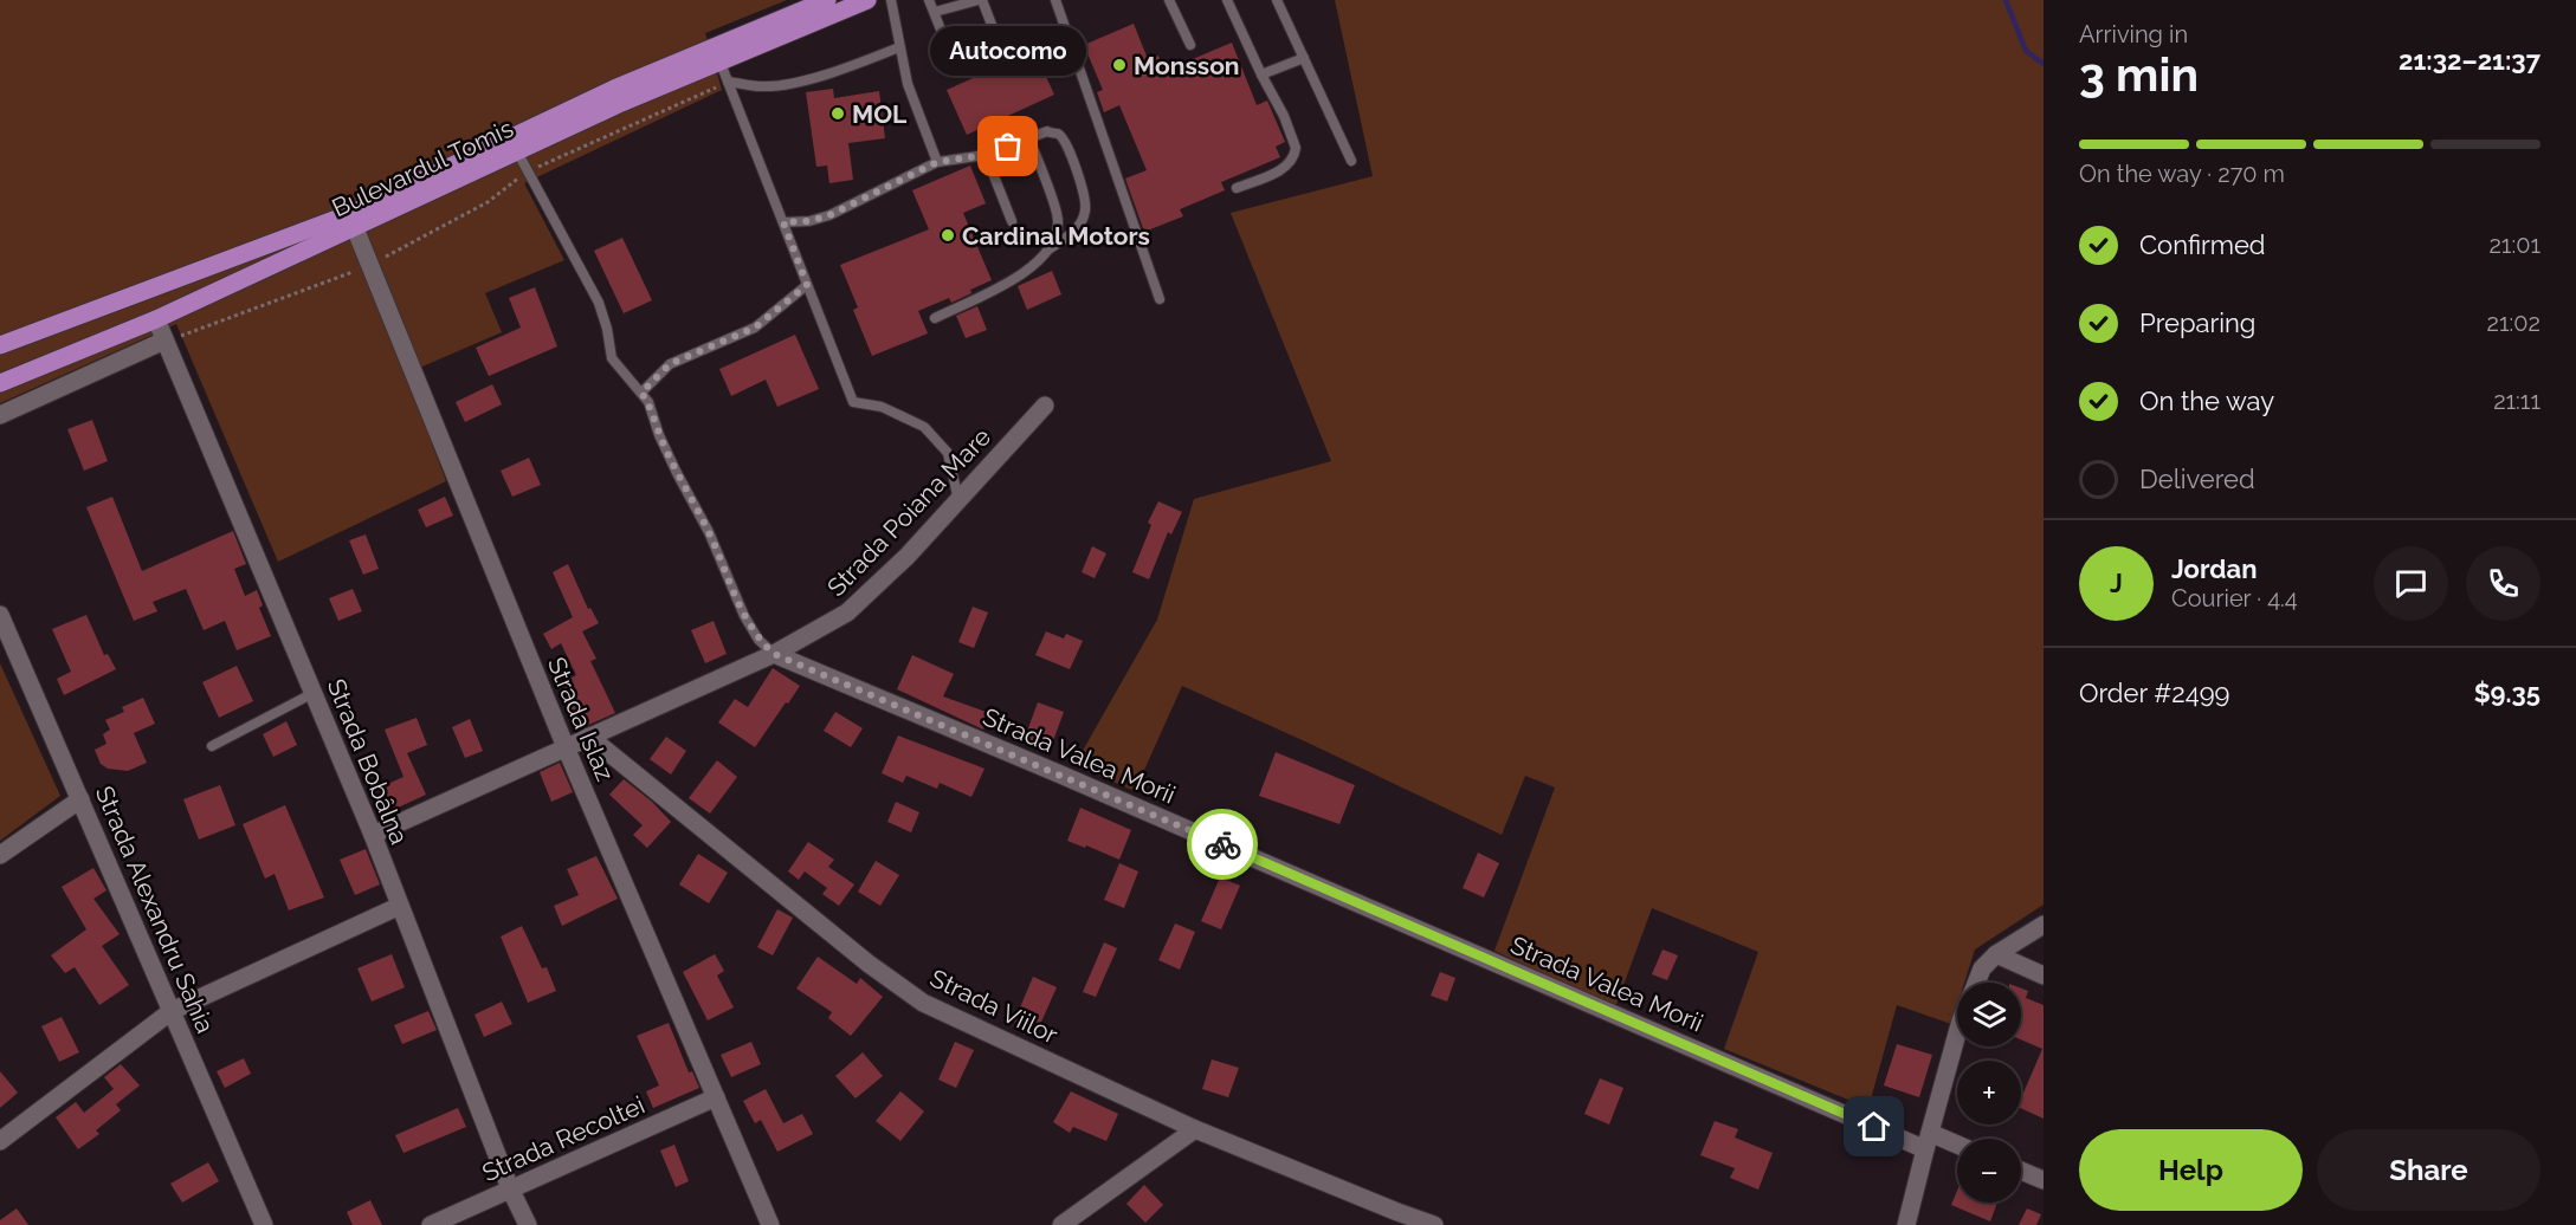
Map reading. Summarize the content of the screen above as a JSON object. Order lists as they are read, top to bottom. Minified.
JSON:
{"streets":{"main road":["Bulevardul Tomis"],"street":["Strada Poiana Mare","Strada Islaz","Strada Valea Morii","Strada Bobâlna","Strada Alexandru Sahia","Strada Viilor","Strada Recoltei"]},"crossings":[["Bulevardul Tomis","Strada Islaz"],["Bulevardul Tomis","Strada Valea Morii"],["Bulevardul Tomis","Strada Bobâlna"],["Strada Poiana Mare","Strada Islaz"],["Strada Poiana Mare","Strada Valea Morii"],["Strada Poiana Mare","Strada Bobâlna"],["Strada Poiana Mare","Strada Viilor"],["Strada Islaz","Strada Recoltei"],["Strada Bobâlna","Strada Recoltei"]],"places":["Monsson","MOL","Autocomo","Cardinal Motors"],"page":{"heading":["3 min","Arriving in","21:32–21:37"],"panel":["Jordan","Courier · 4.4","Order #2499","$9.35"],"bubble":"Autocomo","bar":"On the way · 270 m","list":[["Confirmed","21:01"],["Preparing","21:02"],["On the way","21:11"],"Delivered"],"round":"J","map_buttons":["+","−"],"buttons":["Help","Share"]}}
